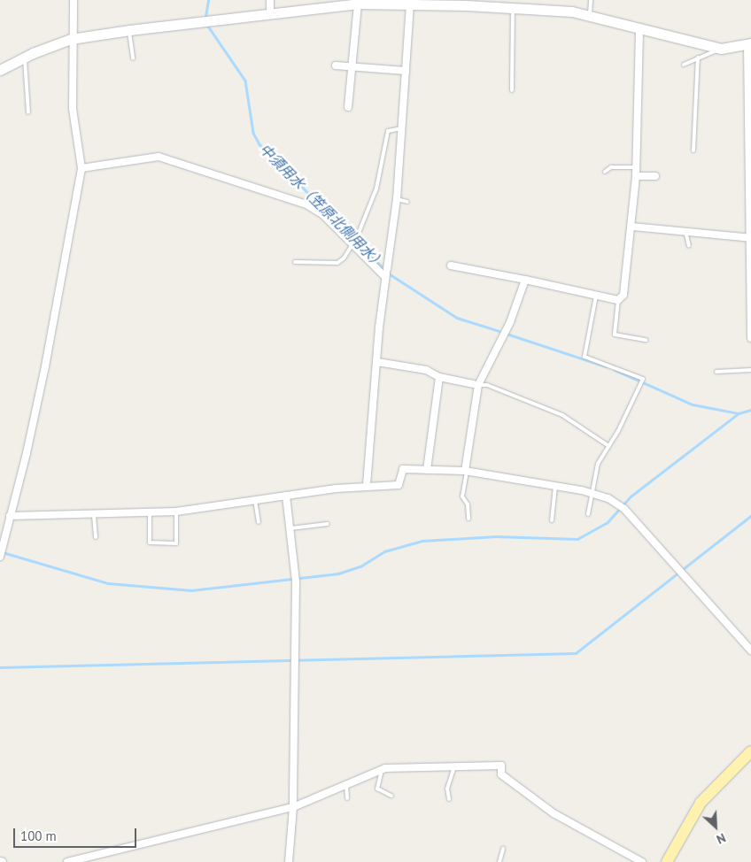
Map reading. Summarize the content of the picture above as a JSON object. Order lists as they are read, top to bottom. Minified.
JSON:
{"water":["中須用水（笠原北側用水）"],"scale_bar":"100 m","north":"bottom right"}
